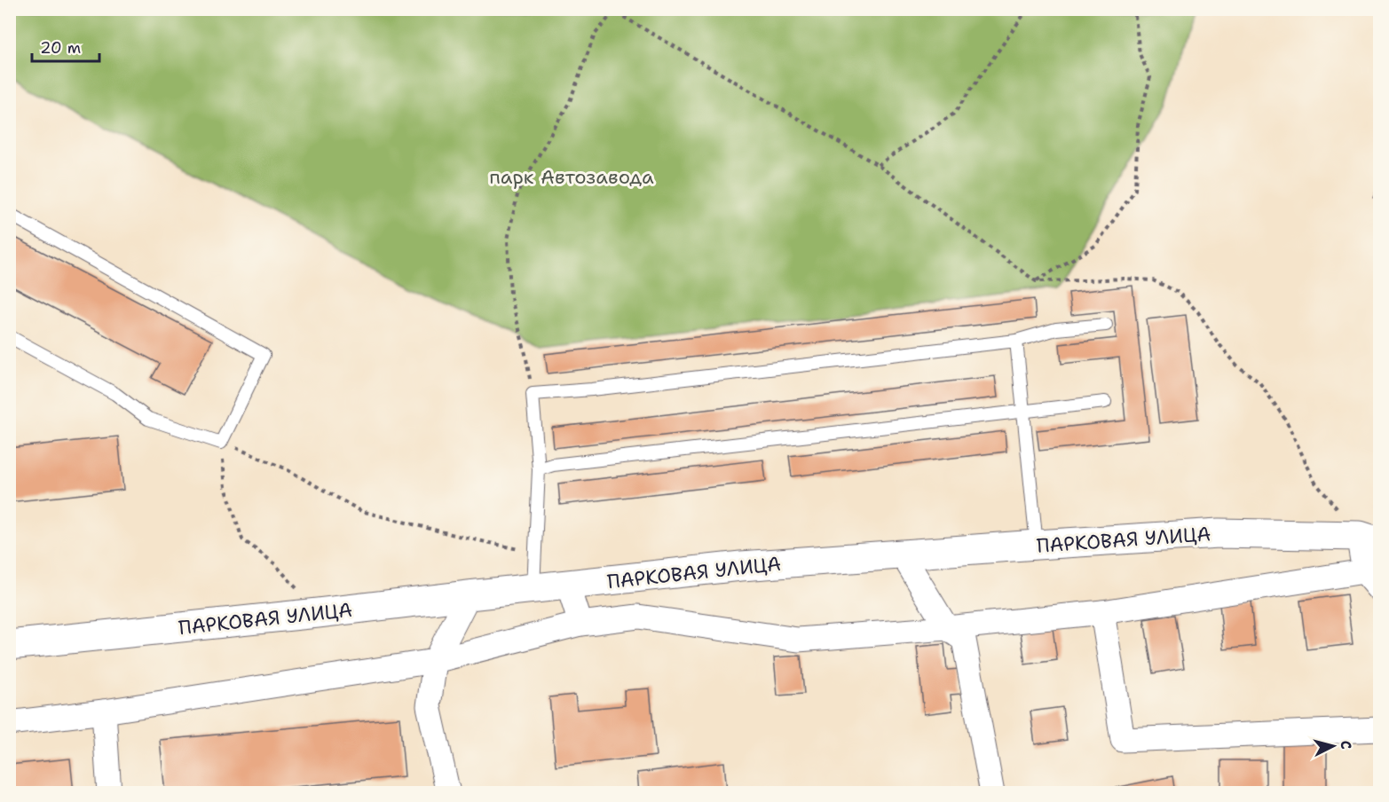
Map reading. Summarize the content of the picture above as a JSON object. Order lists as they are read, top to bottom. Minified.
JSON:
{"streets":{"street":["ПАРКОВАЯ УЛИЦА"]},"parks":["парк Автозавода"],"scale_bar":"20 m","north":"right"}
